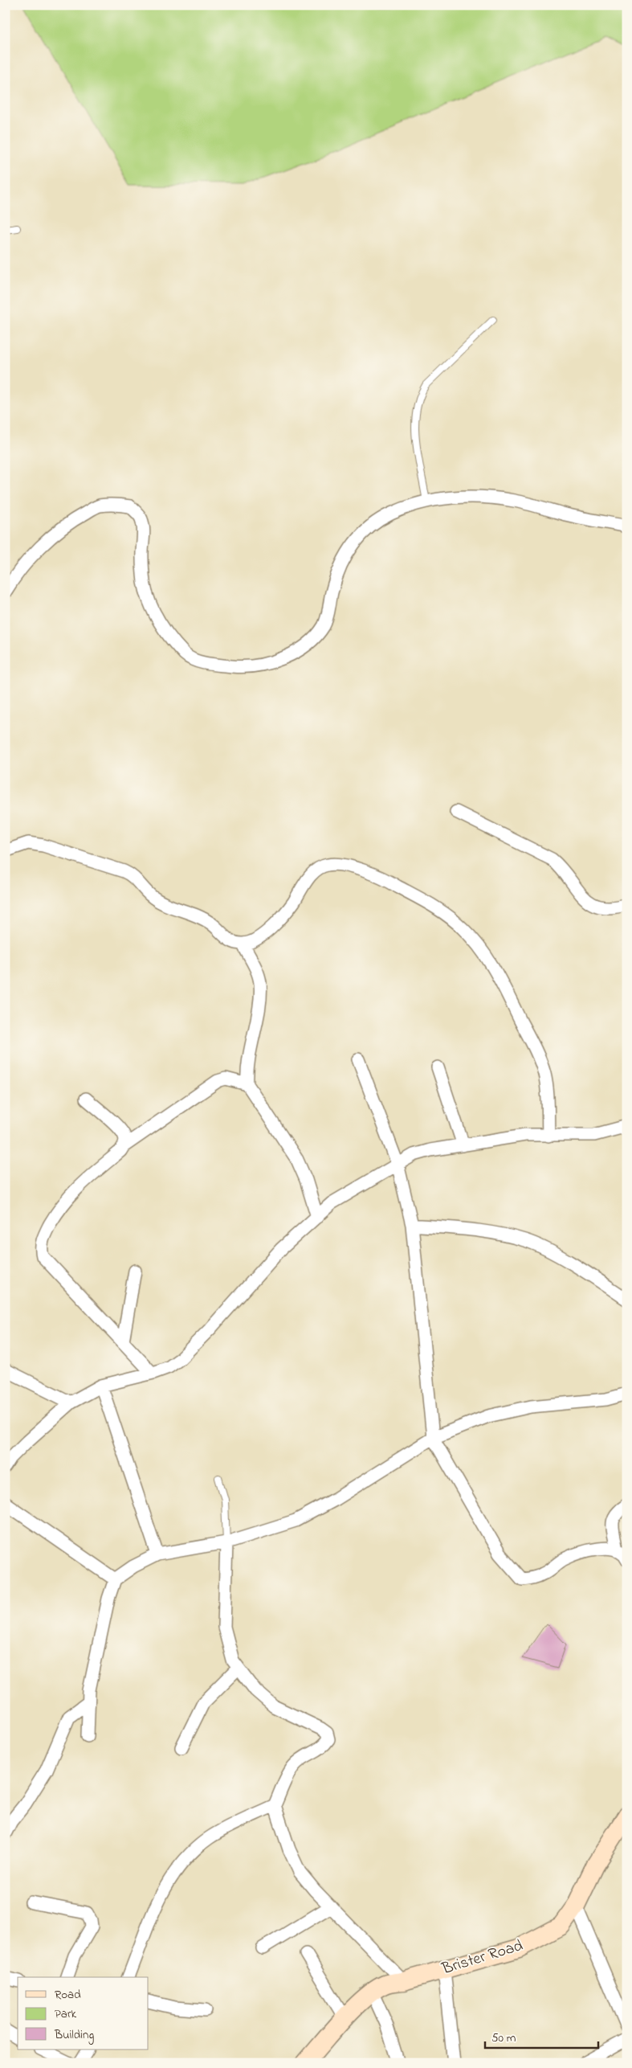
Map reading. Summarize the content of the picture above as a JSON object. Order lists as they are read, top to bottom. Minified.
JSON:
{"streets":{"street":["Brister Road"]},"legend":["Road","Park","Building"],"scale_bar":"50 m"}
